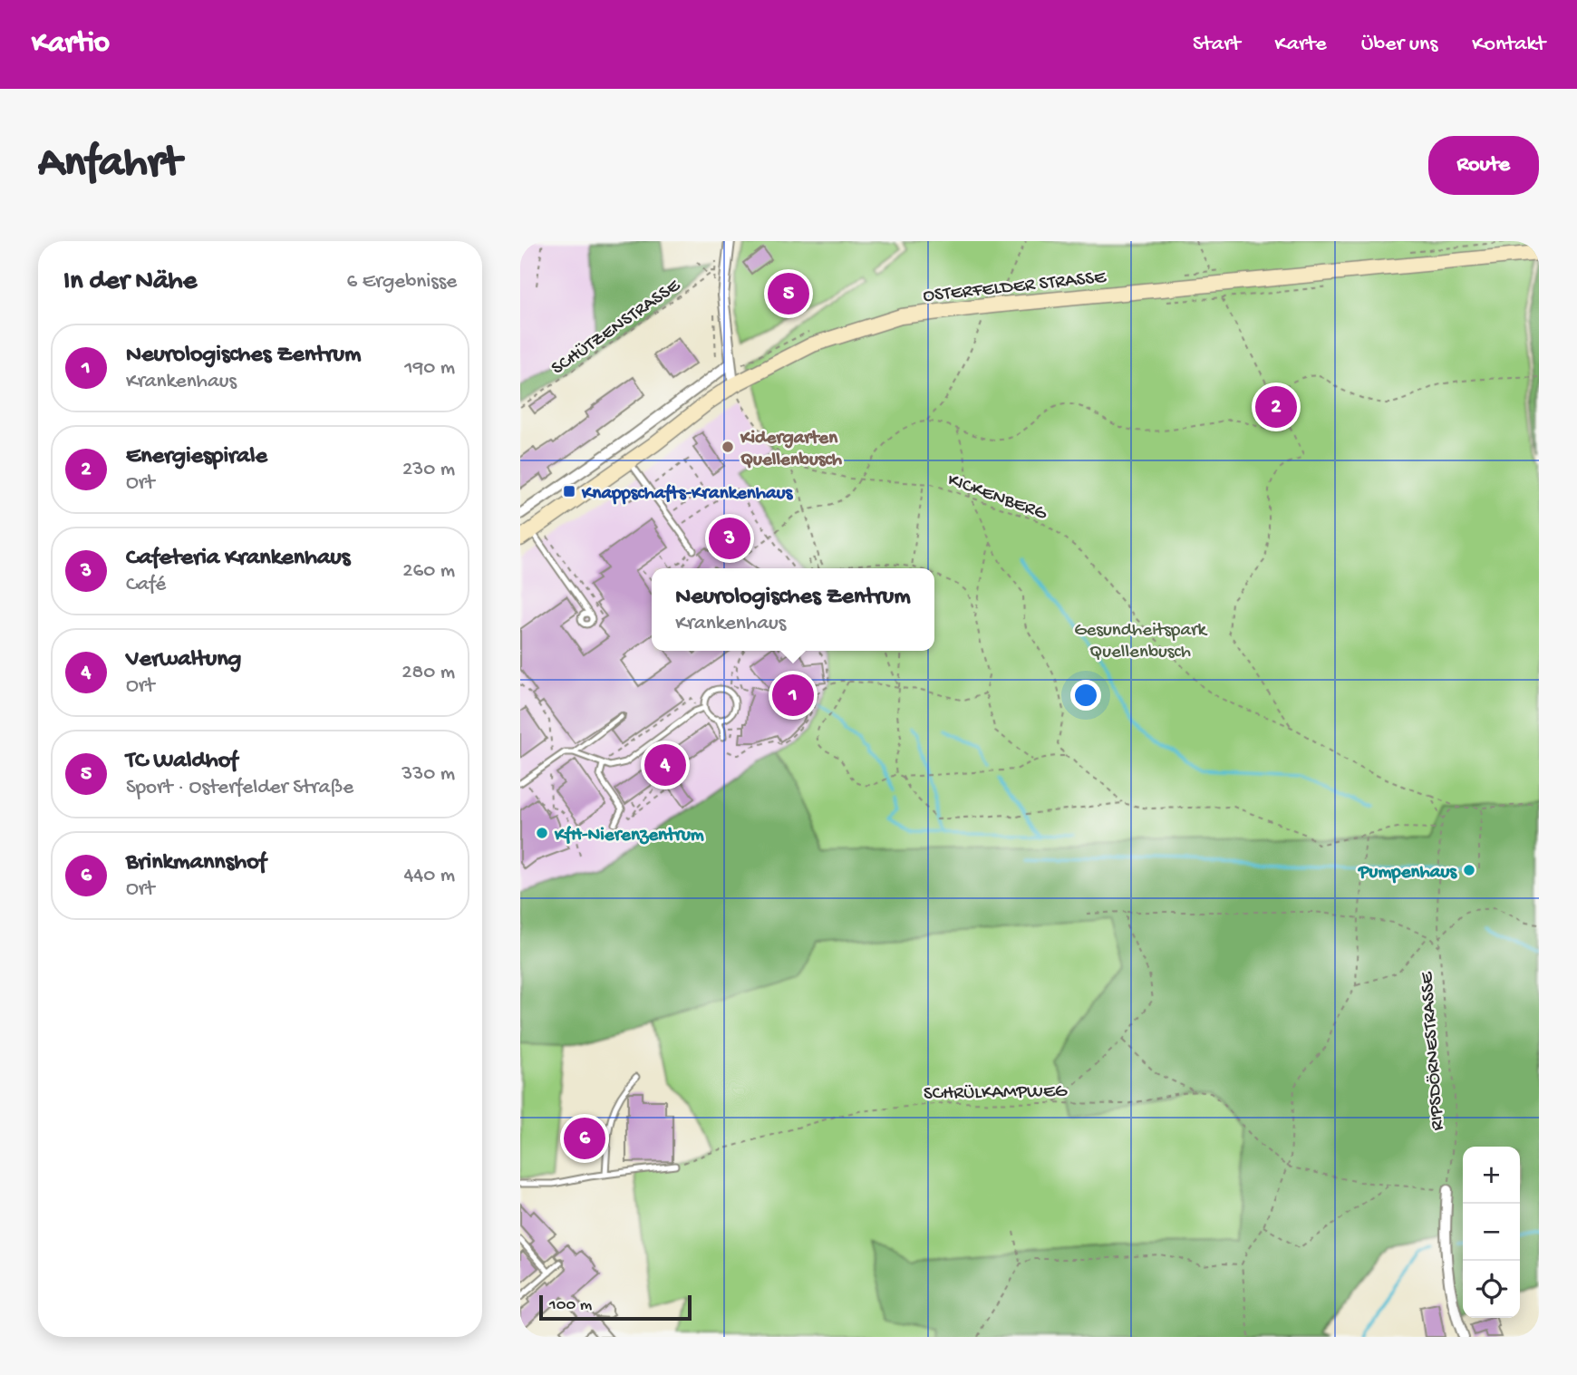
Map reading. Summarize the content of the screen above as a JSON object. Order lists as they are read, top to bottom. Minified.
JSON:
{"streets":{"main road":["OSTERFELDER STRASSE"],"path":["SCHÜTZENSTRASSE","KICKENBERG","RIPSDÖRNESTRASSE","SCHRÜLKAMPWEG"]},"parks":["Gesundheitspark Quellenbusch"],"places":{"other":["Kidergarten Quellenbusch","KfH-Nierenzentrum","Pumpenhaus"],"transit":["Knappschafts-Krankenhaus"]},"scale_bar":"100 m","page":{"header":"Kartio","nav":["Start","Karte","Über uns","Kontakt"],"buttons":"Route","title":"Anfahrt","heading":["In der Nähe","6 Ergebnisse"],"pins":["5","2","3","1","4","6"],"list":[{"mark":"1","name":"Neurologisches Zentrum","note":"Krankenhaus","value":"190 m"},{"mark":"2","name":"Energiespirale","note":"Ort","value":"230 m"},{"mark":"3","name":"Cafeteria Krankenhaus","note":"Café","value":"260 m"},{"mark":"4","name":"Verwaltung","note":"Ort","value":"280 m"},{"mark":"5","name":"TC Waldhof","note":"Sport · Osterfelder Straße","value":"330 m"},{"mark":"6","name":"Brinkmannshof","note":"Ort","value":"440 m"}],"popup":["Neurologisches Zentrum","Krankenhaus"],"map_buttons":["+","−"],"scale":"100 m"}}
